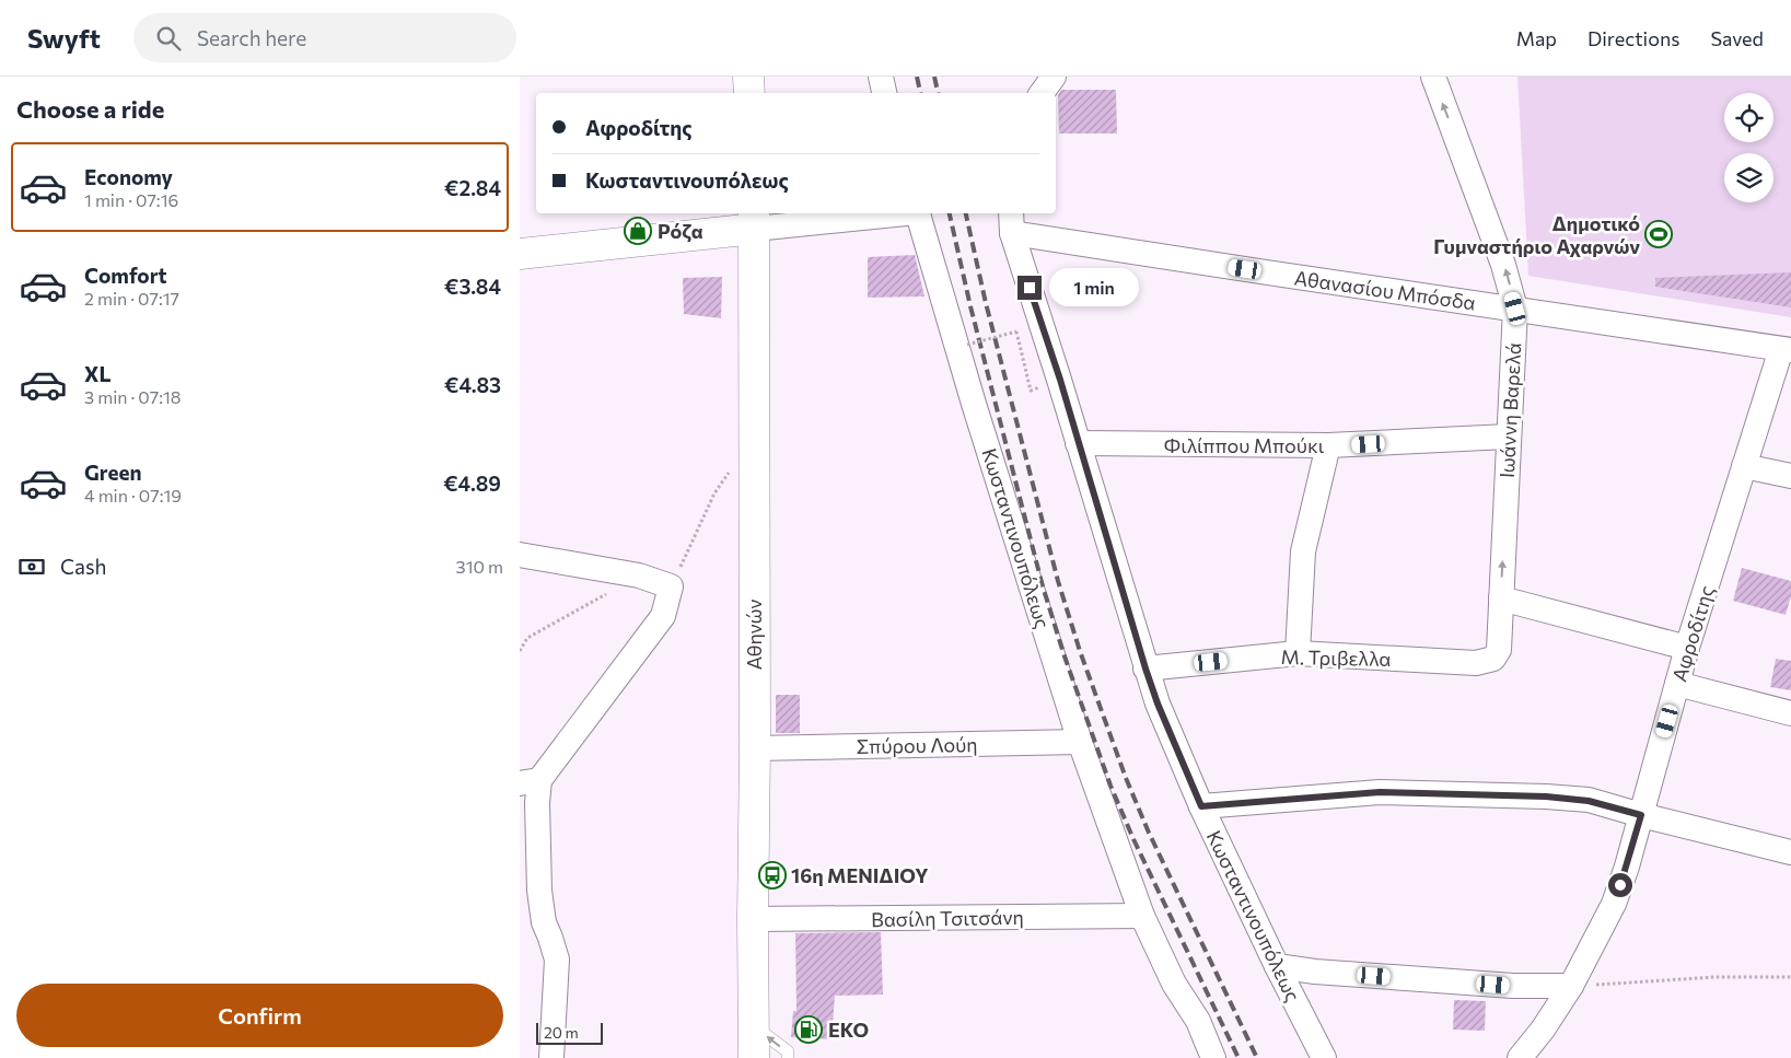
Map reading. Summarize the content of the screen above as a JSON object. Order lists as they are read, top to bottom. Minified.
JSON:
{"streets":{"main road":["Αθηνών"],"street":["Αθανασίου Μπόσδα","Ιωάννη Βαρελά","Φιλίππου Μπούκι","Κωσταντινουπόλεως","Αφροδίτης","Μ. Τριβελλα","Σπύρου Λούη","Βασίλη Τσιτσάνη"]},"crossings":[["Αθανασίου Μπόσδα","Ιωάννη Βαρελά"],["Αθανασίου Μπόσδα","Κωσταντινουπόλεως"],["Αθανασίου Μπόσδα","Αφροδίτης"],["Ιωάννη Βαρελά","Φιλίππου Μπούκι"],["Ιωάννη Βαρελά","Μ. Τριβελλα"],["Φιλίππου Μπούκι","Κωσταντινουπόλεως"],["Κωσταντινουπόλεως","Μ. Τριβελλα"],["Κωσταντινουπόλεως","Σπύρου Λούη"],["Κωσταντινουπόλεως","Βασίλη Τσιτσάνη"],["Αθηνών","Σπύρου Λούη"],["Αθηνών","Βασίλη Τσιτσάνη"]],"places":{"shop":["Ρόζα"],"sports":["Δημοτικό Γυμναστήριο Αχαρνών"],"bus stop":["16η ΜΕΝΙΔΙΟΥ"],"fuel station":["EKO"]},"scale_bar":"20 m","page":{"header":"Swyft","search":"Search here","nav":["Map","Directions","Saved"],"heading":"Choose a ride","banner":["Αφροδίτης","Κωσταντινουπόλεως"],"list":[{"name":"Economy","note":"1 min · 07:16","value":"€2.84"},{"name":"Comfort","note":"2 min · 07:17","value":"€3.84"},{"name":"XL","note":"3 min · 07:18","value":"€4.83"},{"name":"Green","note":"4 min · 07:19","value":"€4.89"}],"bubble":"1 min","pay":["Cash","310 m"],"buttons":"Confirm","scale":"20 m"}}
